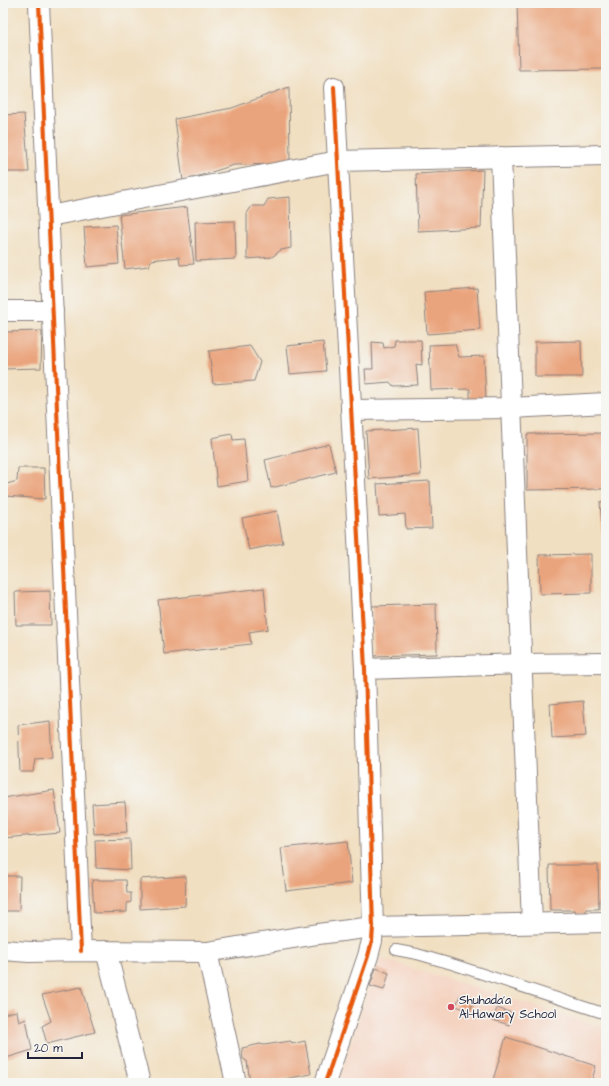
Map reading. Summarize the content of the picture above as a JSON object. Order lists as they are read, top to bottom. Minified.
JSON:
{"places":["Shuhada'a Al-Hawary School"],"scale_bar":"20 m"}
